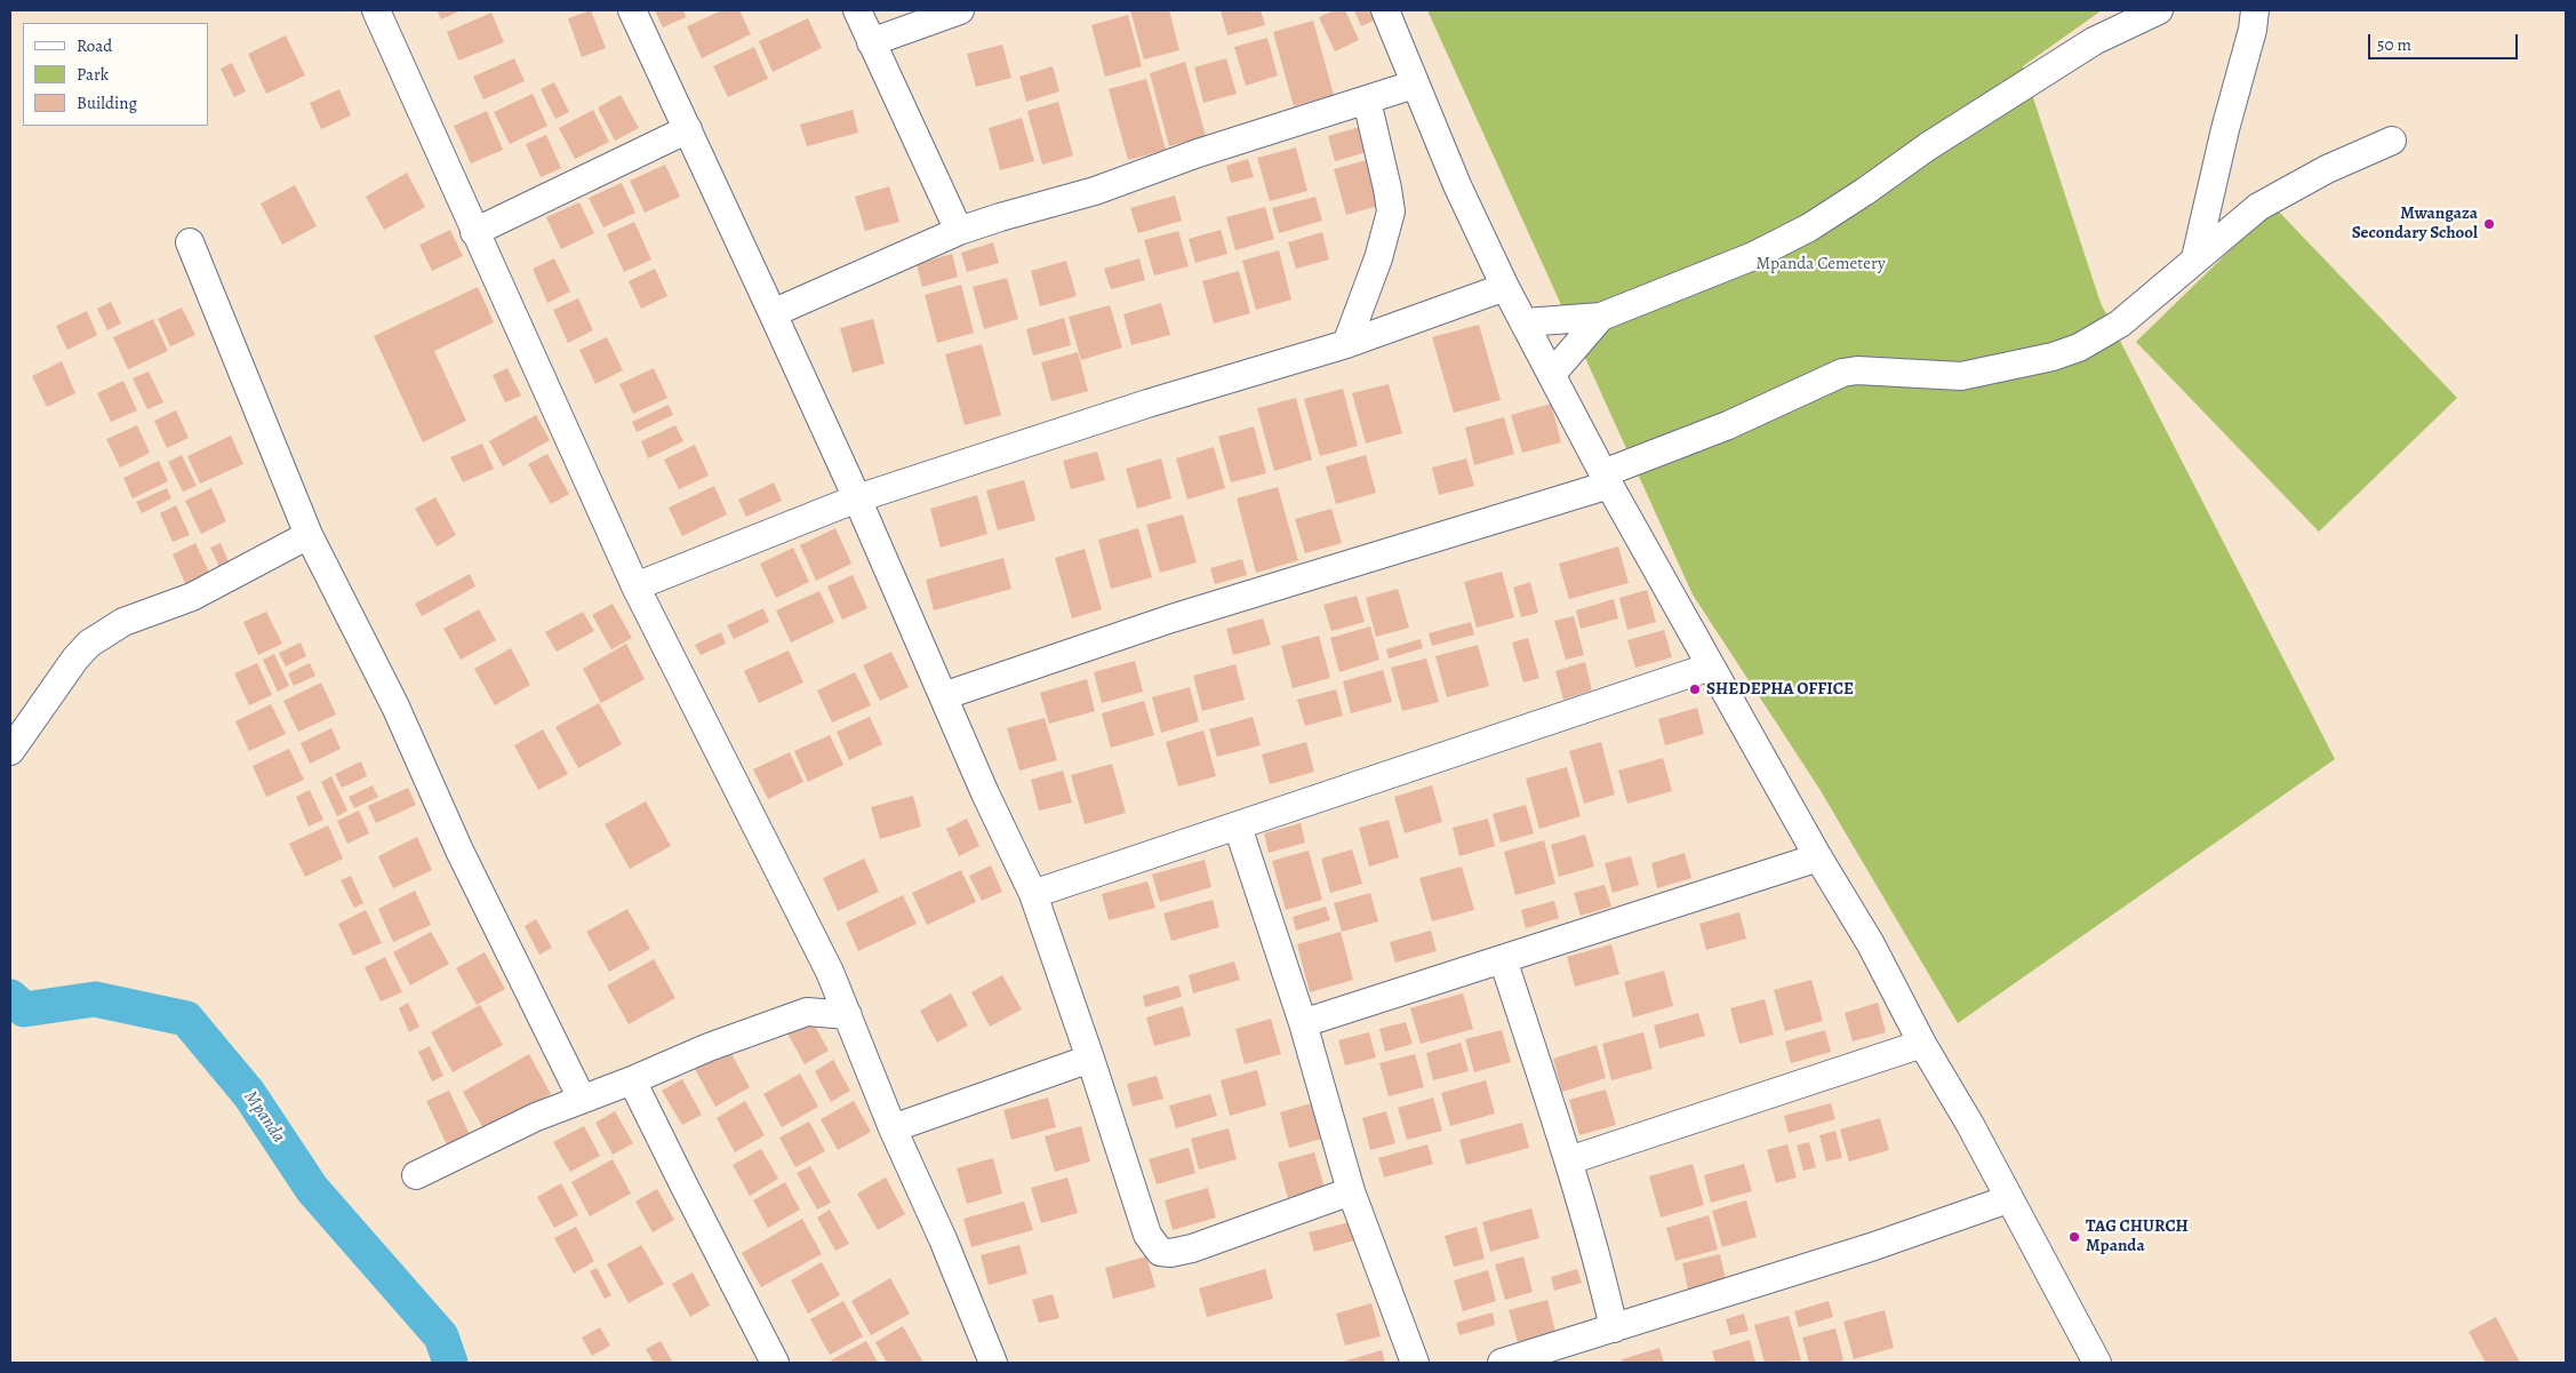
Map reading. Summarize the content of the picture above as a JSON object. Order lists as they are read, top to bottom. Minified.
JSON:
{"water":["Mpanda"],"parks":["Mpanda Cemetery"],"places":["Mwangaza Secondary School","SHEDEPHA OFFICE","TAG CHURCH Mpanda"],"legend":["Road","Park","Building"],"scale_bar":"50 m"}
